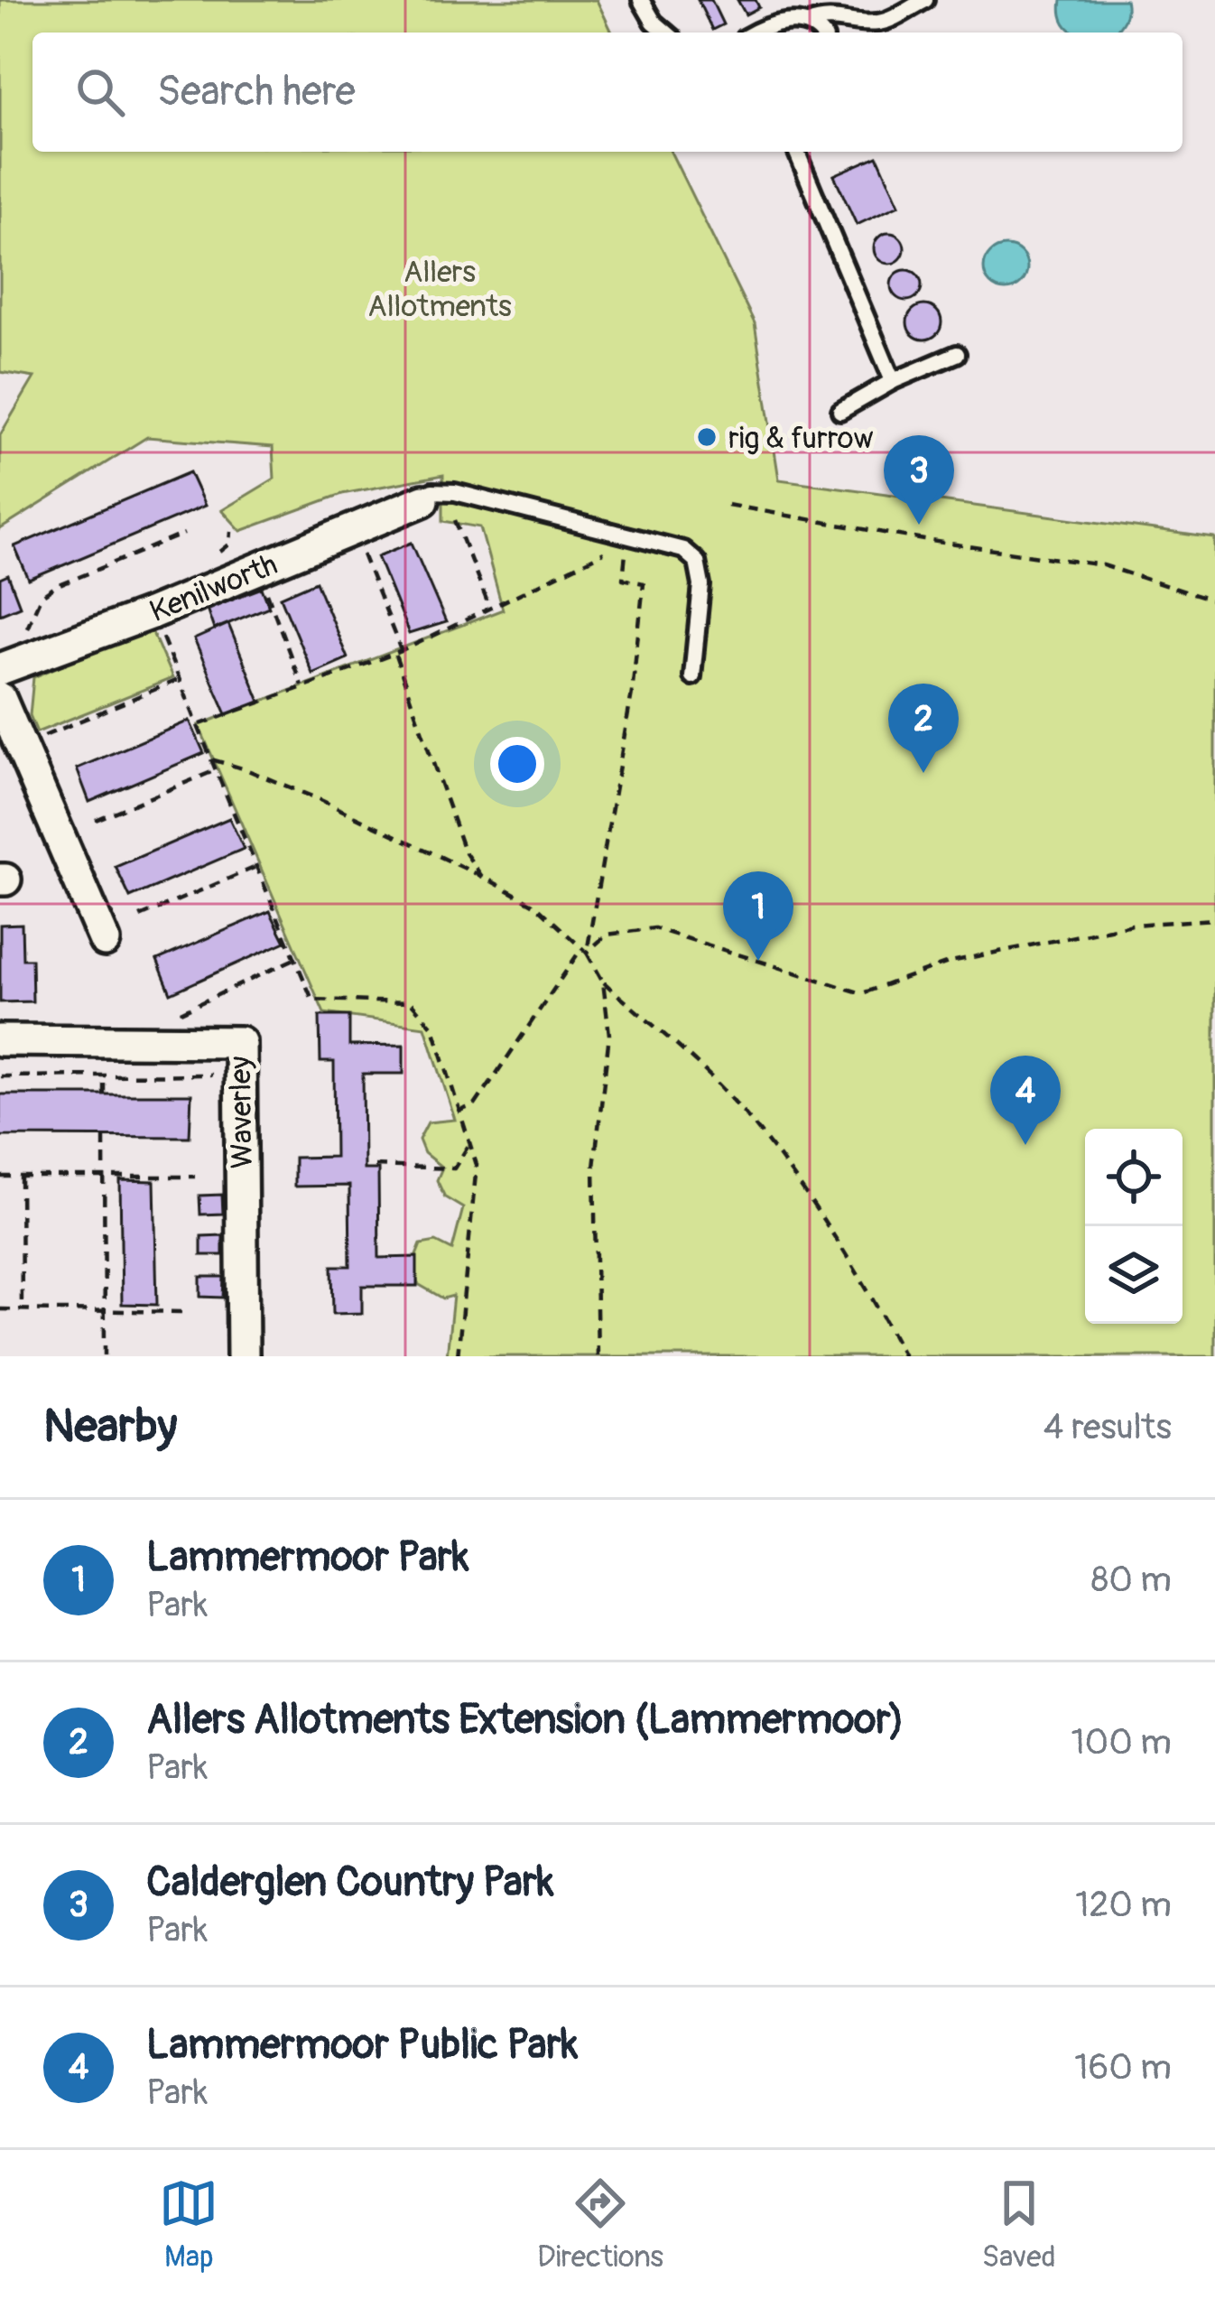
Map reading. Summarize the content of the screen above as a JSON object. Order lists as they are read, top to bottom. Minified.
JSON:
{"streets":{"street":["Kenilworth","Waverley"]},"parks":["Allers Allotments"],"places":["rig & furrow"],"page":{"search":"Search here","pins":["3","2","1","4"],"heading":["Nearby","4 results"],"list":[{"mark":"1","name":"Lammermoor Park","note":"Park","value":"80 m"},{"mark":"2","name":"Allers Allotments Extension (Lammermoor)","note":"Park","value":"100 m"},{"mark":"3","name":"Calderglen Country Park","note":"Park","value":"120 m"},{"mark":"4","name":"Lammermoor Public Park","note":"Park","value":"160 m"}],"nav":["Map","Directions","Saved"]}}
